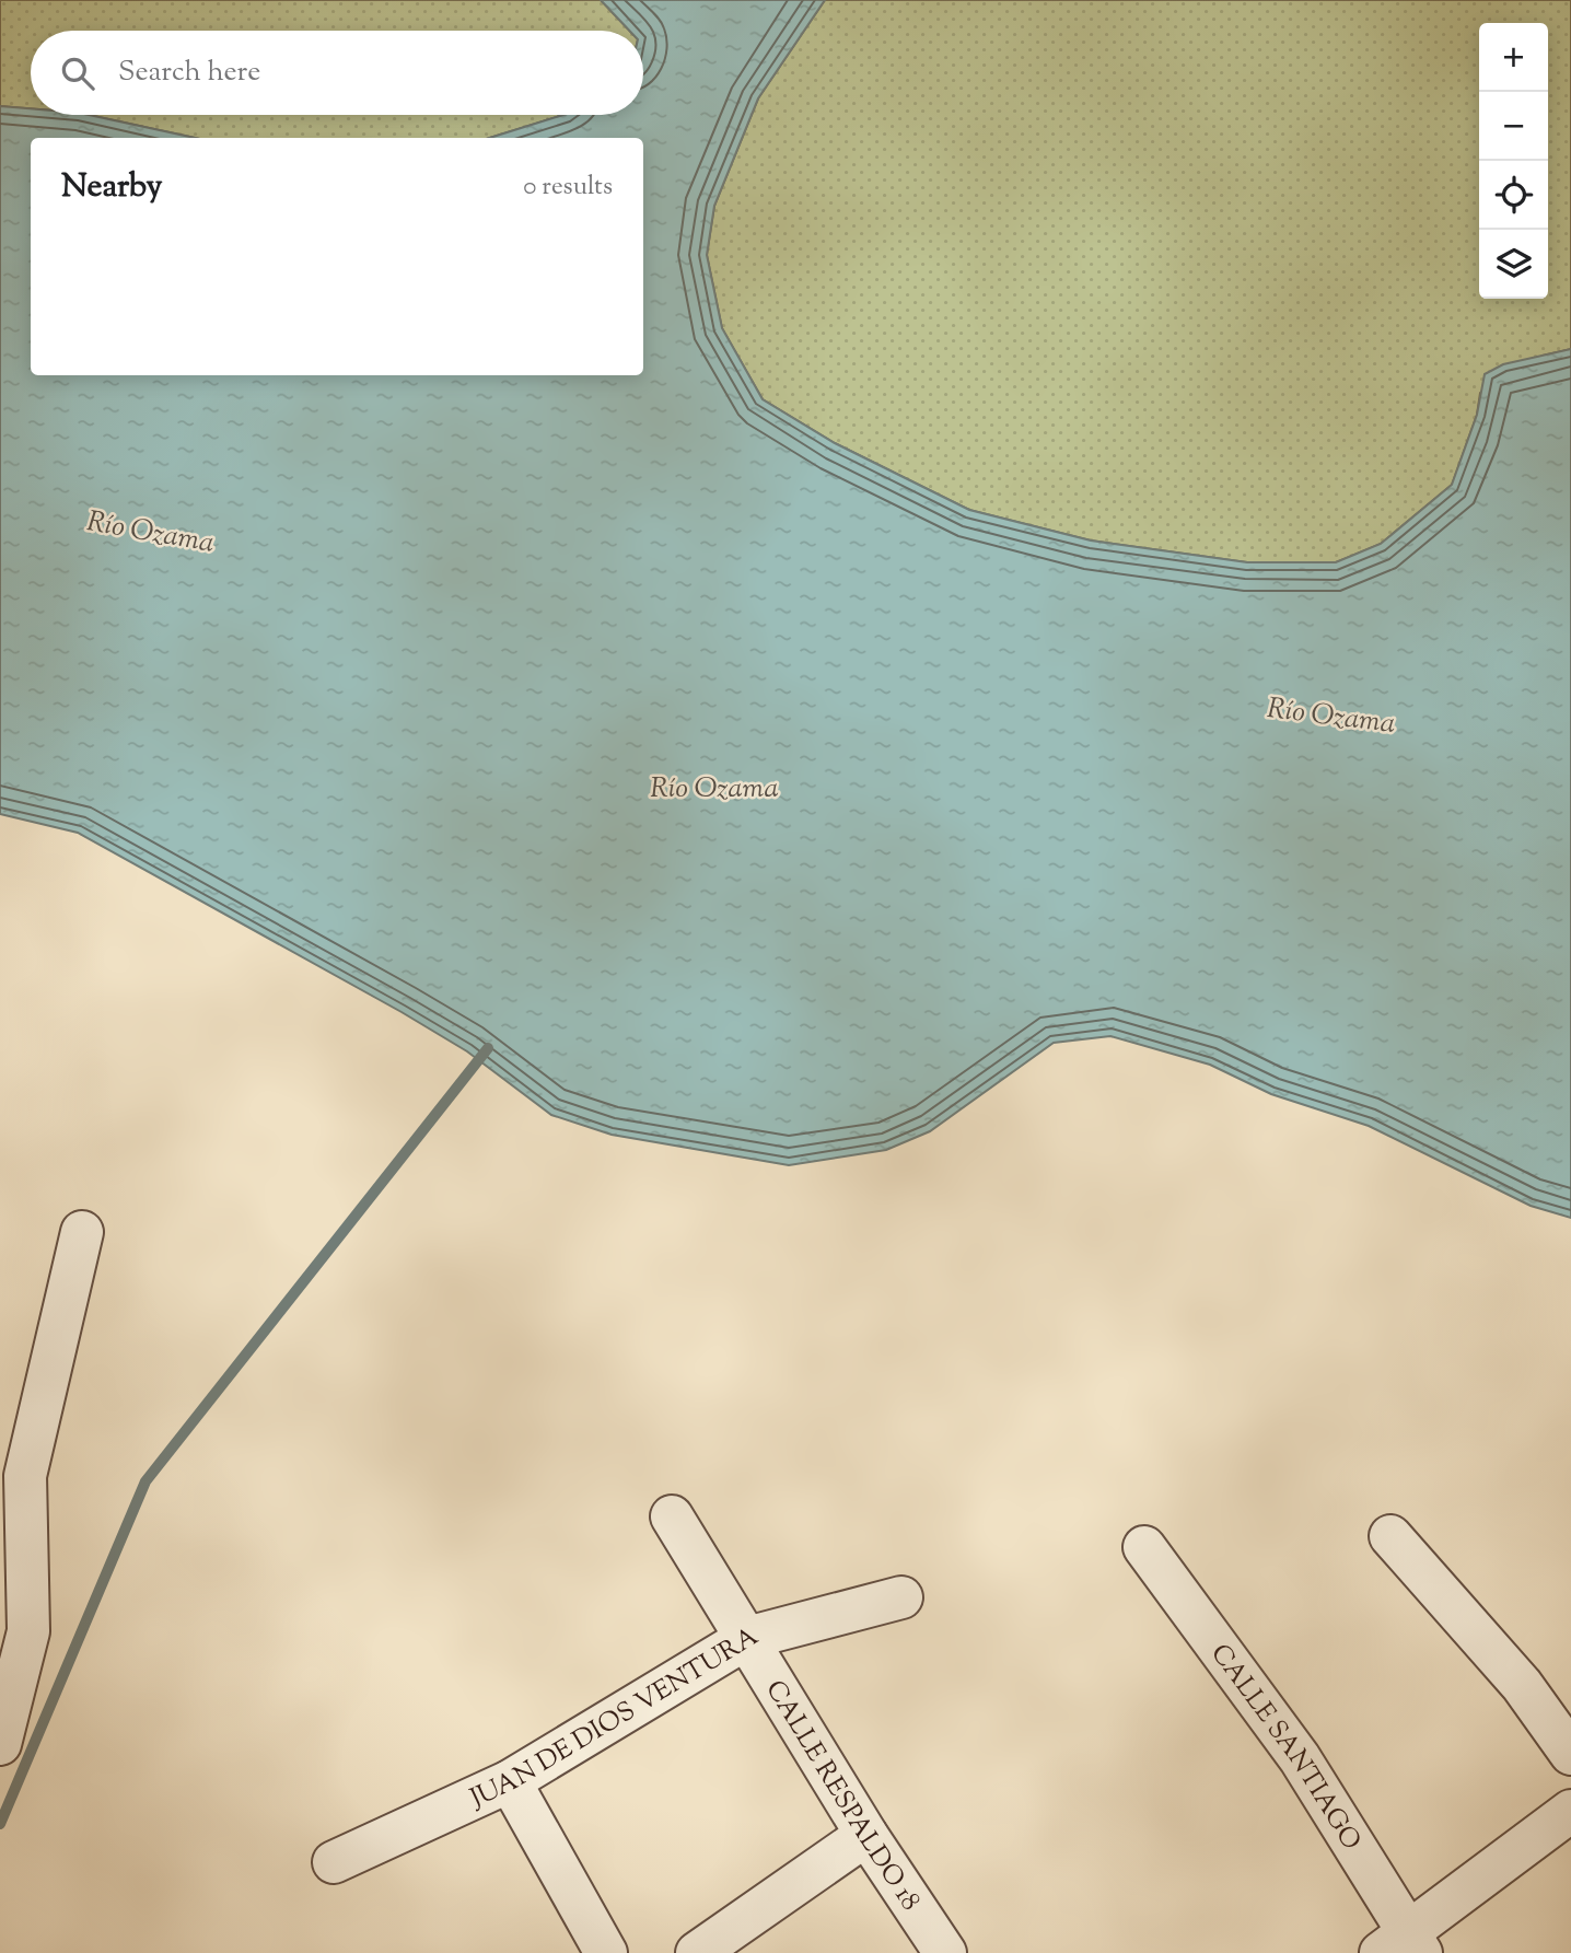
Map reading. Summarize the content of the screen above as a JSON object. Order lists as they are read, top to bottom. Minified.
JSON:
{"streets":{"street":["JUAN DE DIOS VENTURA","CALLE SANTIAGO","CALLE RESPALDO 18"]},"crossings":[["JUAN DE DIOS VENTURA","CALLE RESPALDO 18"]],"water":["Río Ozama"],"page":{"map_buttons":["+","−"],"search":"Search here","heading":["Nearby","0 results"]}}
